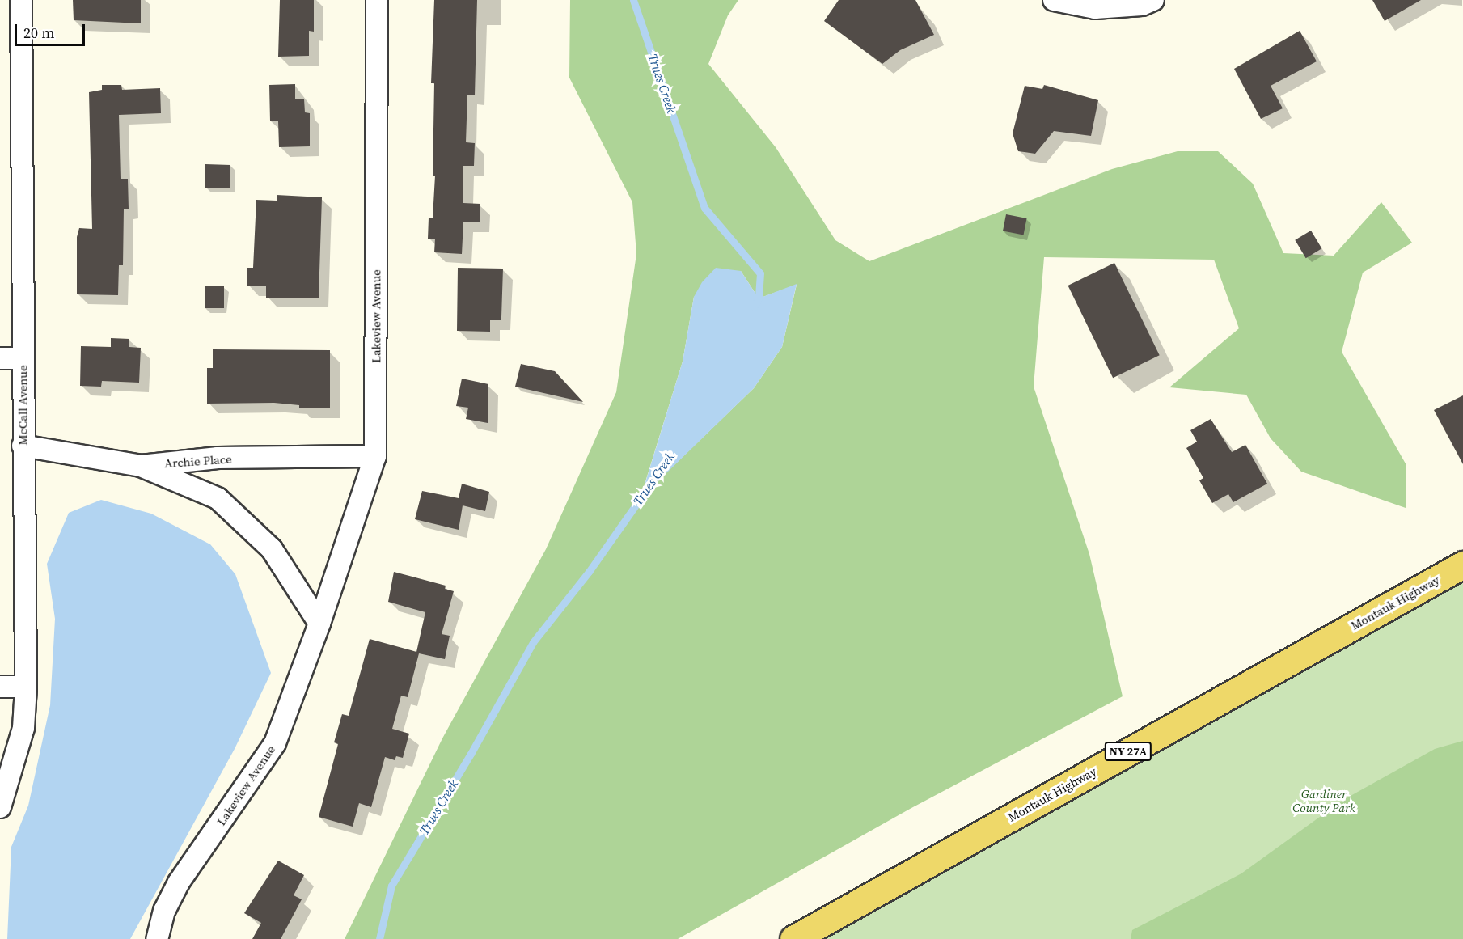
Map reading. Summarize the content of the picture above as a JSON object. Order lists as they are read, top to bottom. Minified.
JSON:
{"streets":{"main road":["Montauk Highway","NY 27A"],"street":["Lakeview Avenue","McCall Avenue","Archie Place"]},"crossings":[["Lakeview Avenue","Archie Place"],["McCall Avenue","Archie Place"]],"water":["Trues Creek"],"parks":["Gardiner County Park"],"scale_bar":"20 m"}
